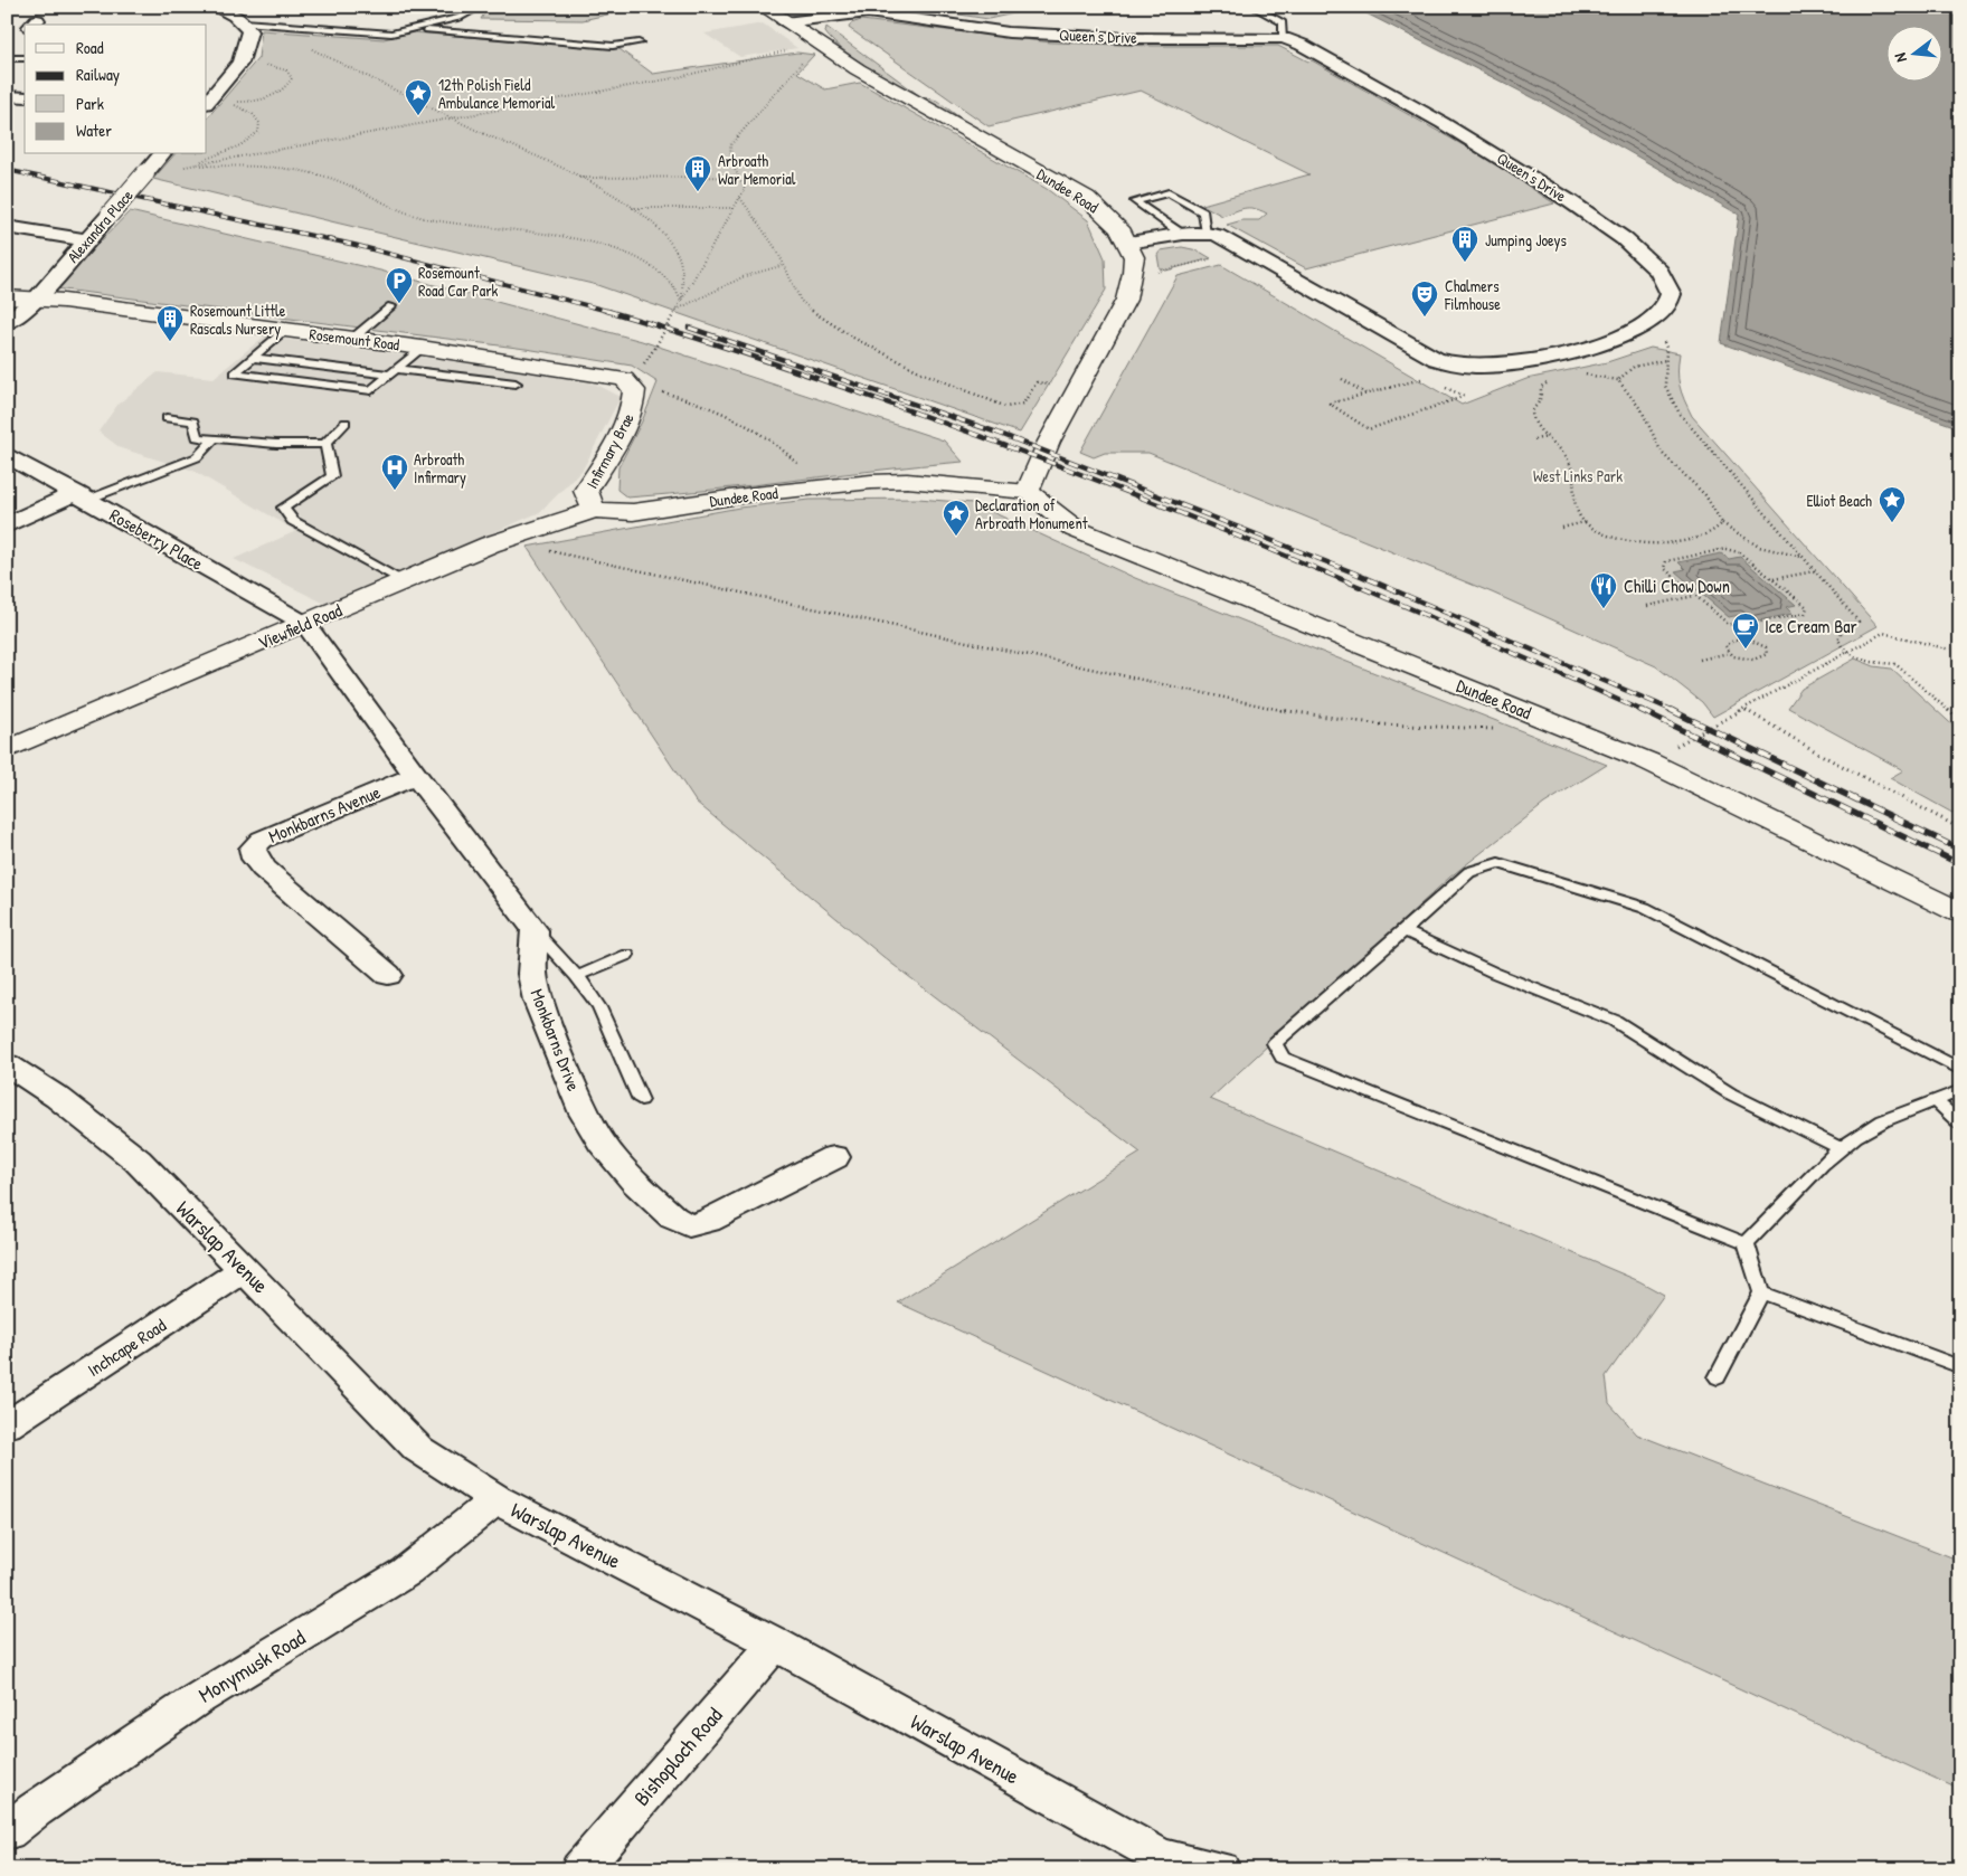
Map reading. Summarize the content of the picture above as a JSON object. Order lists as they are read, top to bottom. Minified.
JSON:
{"streets":{"main road":["Dundee Road","Rosemount Road","Infirmary Brae","Viewfield Road"],"street":["Queen's Drive","Alexandra Place","Roseberry Place","Monkbarns Avenue","Monkbarns Drive","Warslap Avenue","Inchcape Road","Monymusk Road","Bishoploch Road"]},"crossings":[["Queen's Drive","Dundee Road"],["Dundee Road","Infirmary Brae"],["Dundee Road","Viewfield Road"],["Alexandra Place","Rosemount Road"],["Rosemount Road","Infirmary Brae"],["Infirmary Brae","Viewfield Road"],["Roseberry Place","Viewfield Road"],["Warslap Avenue","Inchcape Road"],["Warslap Avenue","Monymusk Road"],["Warslap Avenue","Bishoploch Road"]],"parks":["West Links Park"],"places":{"place":["12th Polish Field Ambulance Memorial","Elliot Beach","Declaration of Arbroath Monument"],"building":["Arbroath War Memorial","Jumping Joeys","Rosemount Little Rascals Nursery"],"parking":["Rosemount Road Car Park"],"theatre":["Chalmers Filmhouse"],"hospital":["Arbroath Infirmary"],"restaurant":["Chilli Chow Down"],"cafe":["Ice Cream Bar"]},"legend":["Road","Railway","Park","Water"],"north":"left"}
